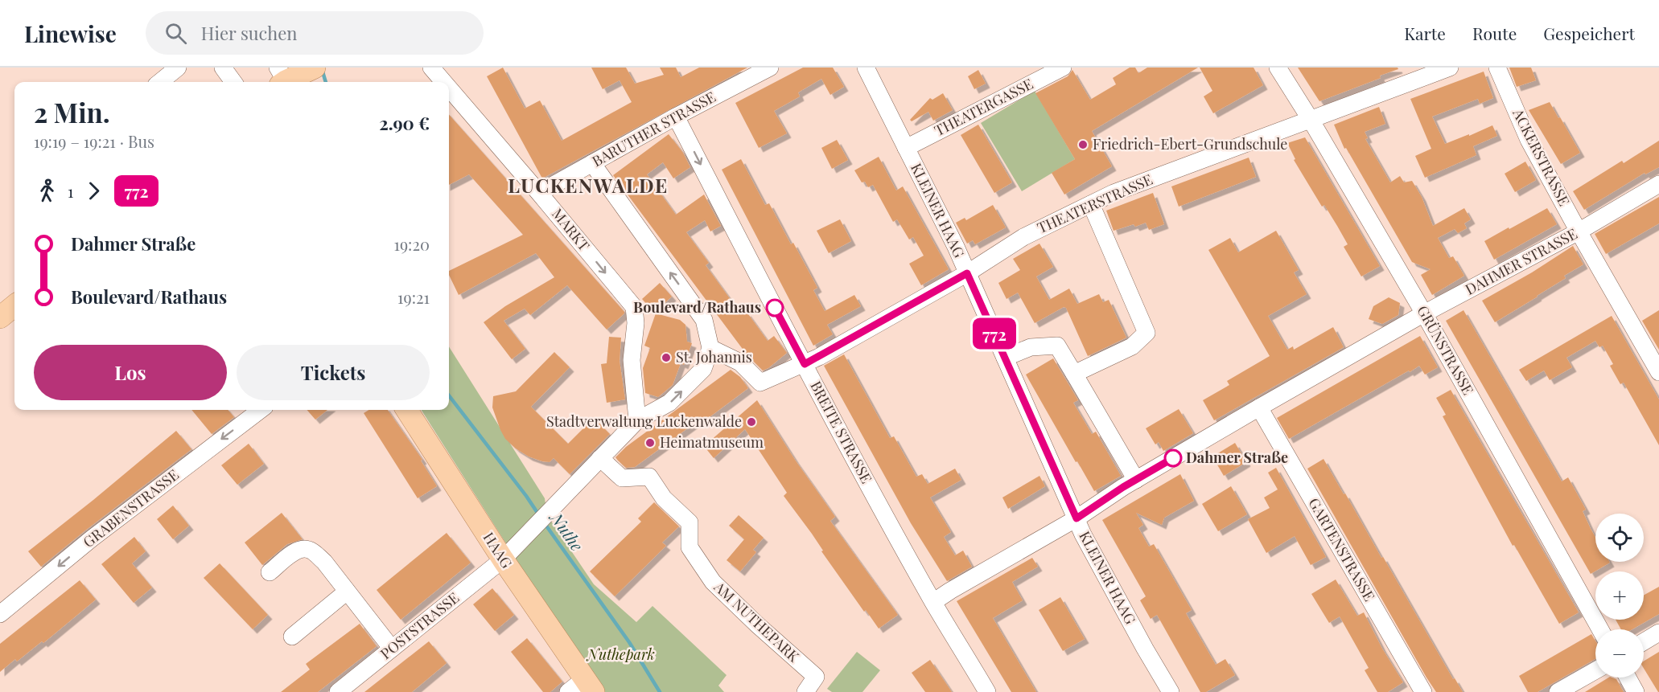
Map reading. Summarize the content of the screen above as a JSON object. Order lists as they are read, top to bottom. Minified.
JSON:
{"streets":{"main road":["HAAG"],"street":["THEATERGASSE","BARUTHER STRASSE","ACKERSTRASSE","THEATERSTRASSE","KLEINER HAAG","MARKT","DAHMER STRASSE","GRÜNSTRASSE","BREITE STRASSE","GRABENSTRASSE","GARTENSTRASSE","AM NUTHEPARK","POSTSTRASSE"]},"crossings":[["THEATERGASSE","KLEINER HAAG"],["BARUTHER STRASSE","MARKT"],["BARUTHER STRASSE","BREITE STRASSE"],["ACKERSTRASSE","DAHMER STRASSE"],["THEATERSTRASSE","KLEINER HAAG"],["THEATERSTRASSE","GRÜNSTRASSE"],["THEATERSTRASSE","BREITE STRASSE"],["KLEINER HAAG","DAHMER STRASSE"],["DAHMER STRASSE","GRÜNSTRASSE"],["DAHMER STRASSE","BREITE STRASSE"],["DAHMER STRASSE","GARTENSTRASSE"],["HAAG","POSTSTRASSE"]],"one_way":["GRABENSTRASSE"],"districts":["LUCKENWALDE"],"water":["Nuthe"],"parks":["Nuthepark"],"places":["Friedrich-Ebert-Grundschule","Boulevard/Rathaus","St. Johannis","Stadtverwaltung Luckenwalde","Heimatmuseum","Dahmer Straße"],"lines":["bus line 772"],"page":{"header":"Linewise","search":"Hier suchen","nav":["Karte","Route","Gespeichert"],"on_map":"772","heading":["2 Min.","19:19 – 19:21 · Bus","2.90 €"],"legs":["1","772"],"list":[{"name":"Dahmer Straße","value":"19:20"},{"name":"Boulevard/Rathaus","value":"19:21"}],"buttons":["Los","Tickets"],"map_buttons":["+","−"]}}
